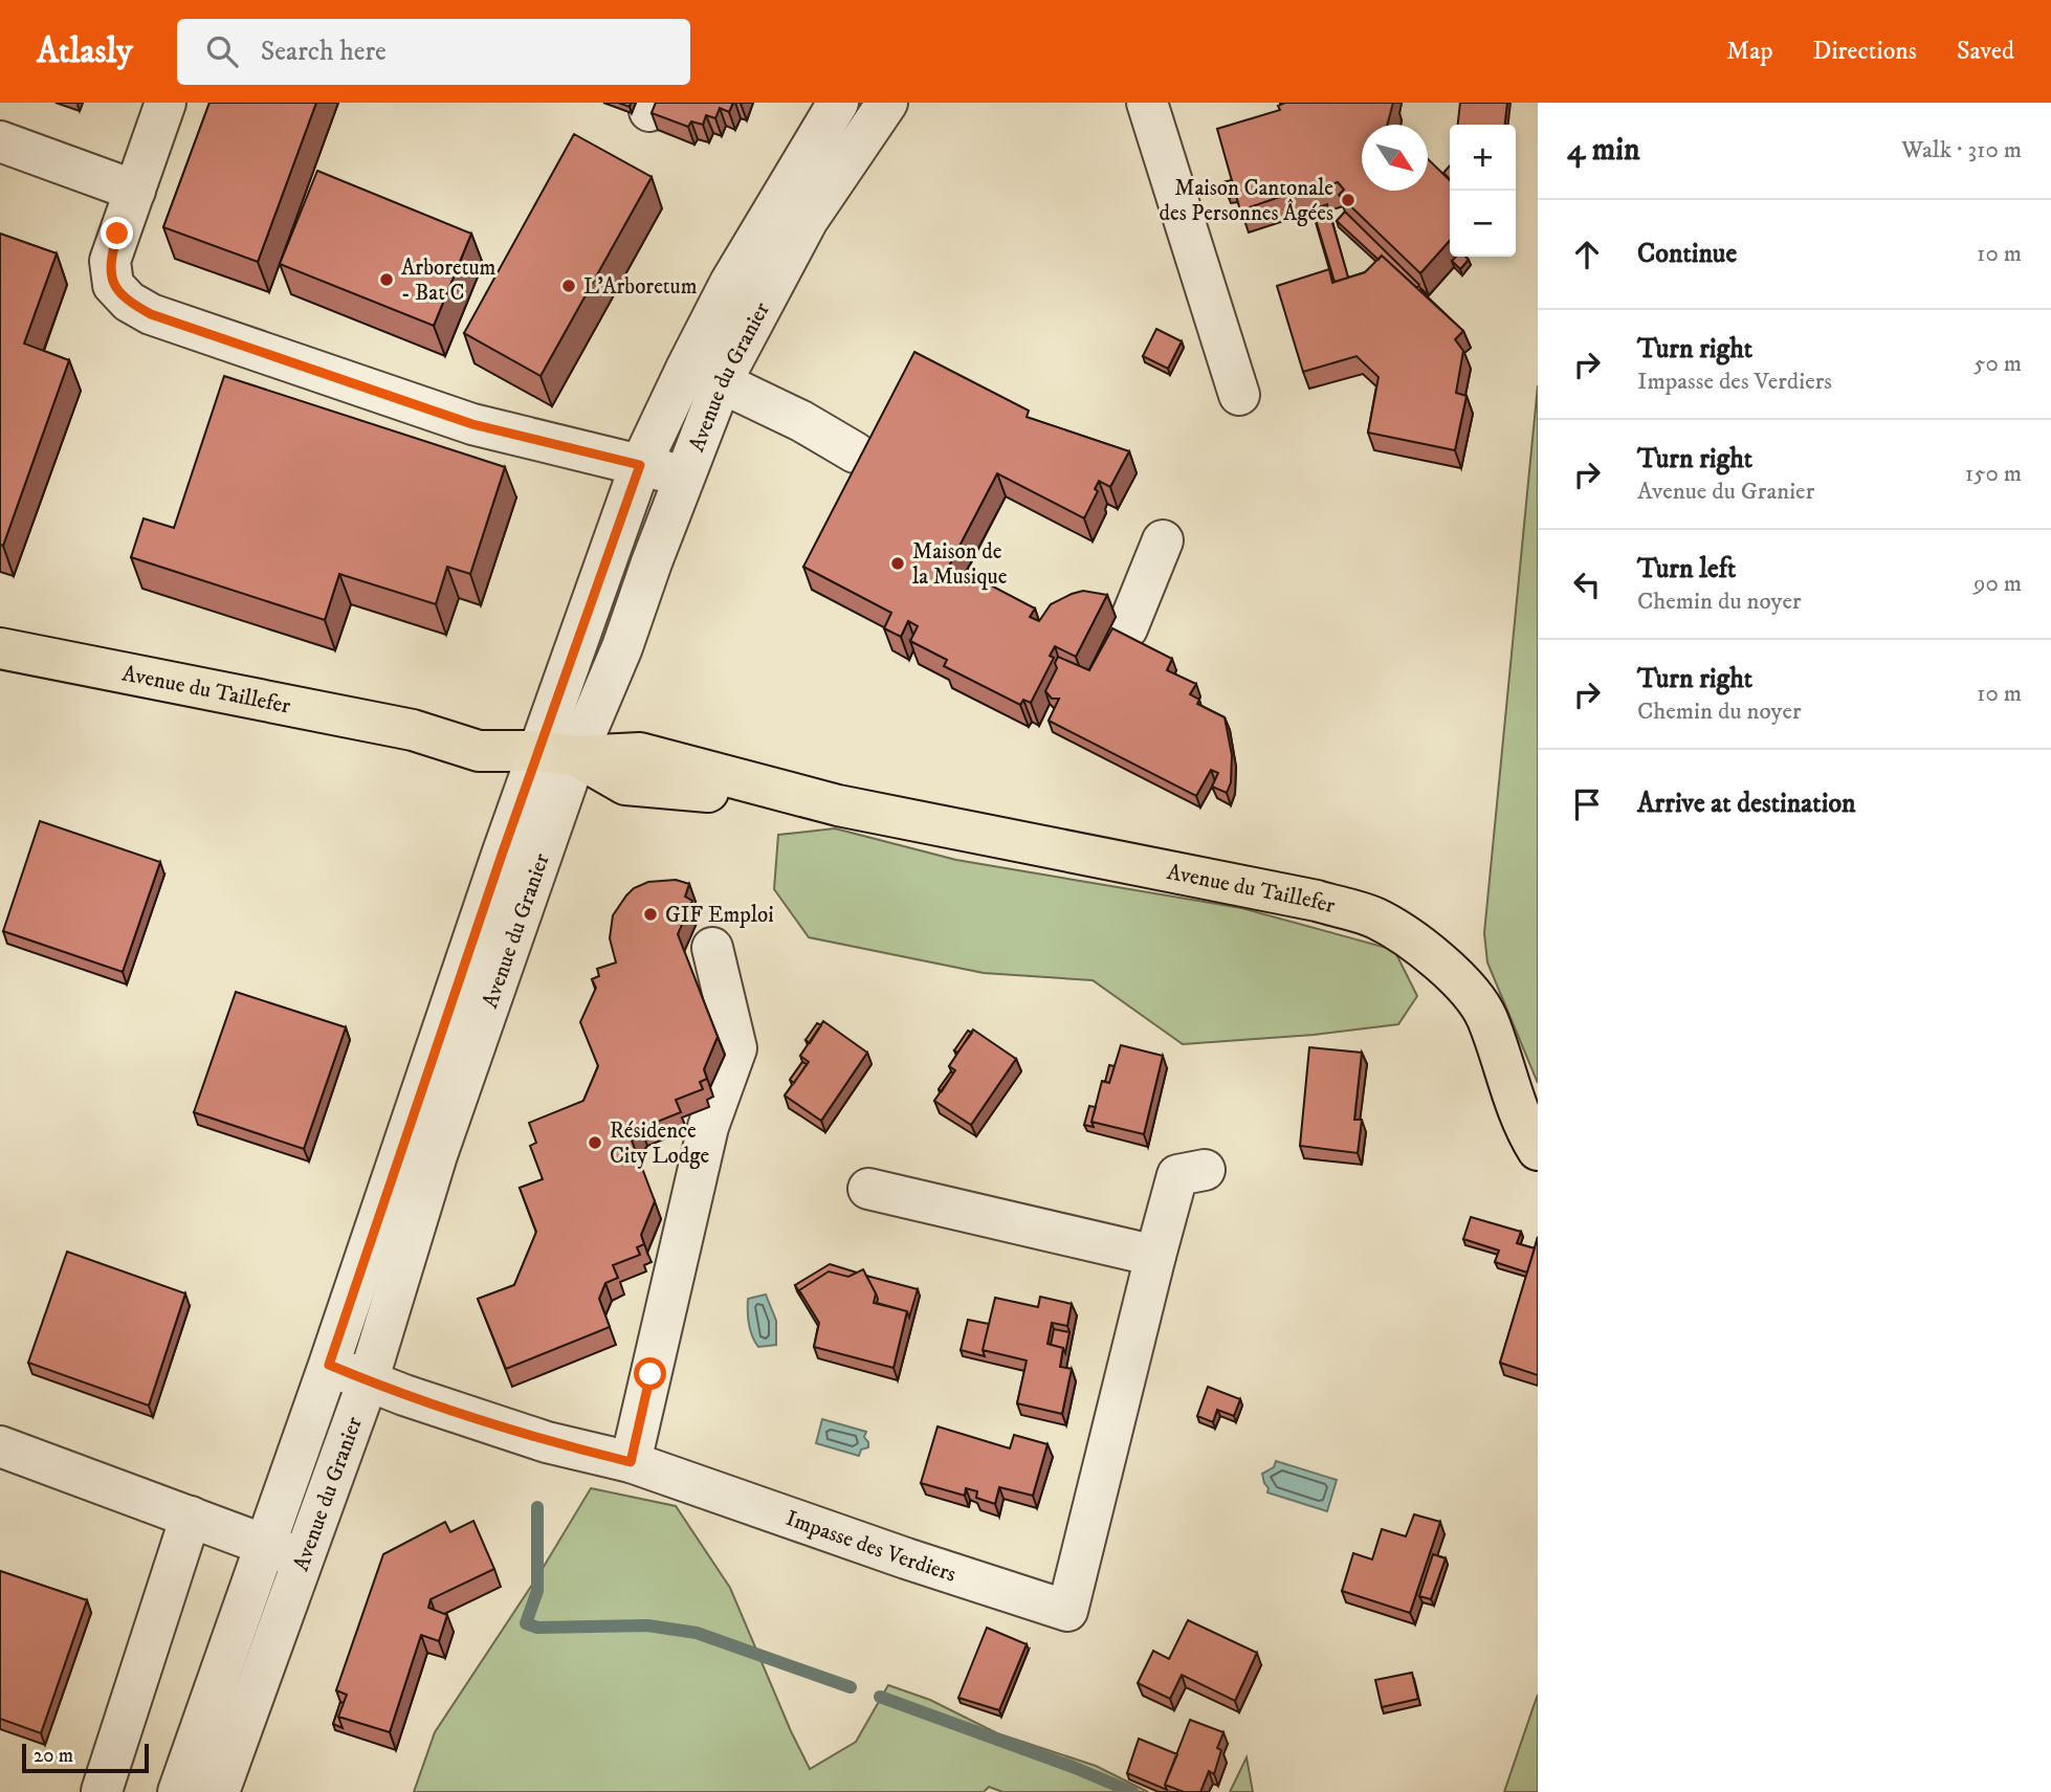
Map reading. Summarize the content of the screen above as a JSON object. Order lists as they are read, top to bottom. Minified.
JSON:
{"streets":{"main road":["Avenue du Taillefer"],"street":["Avenue du Granier","Impasse des Verdiers"]},"crossings":[["Avenue du Granier","Avenue du Taillefer"],["Avenue du Granier","Impasse des Verdiers"]],"places":["Maison Cantonale des Personnes Âgées","Arboretum - Bat C","L'Arboretum","Maison de la Musique","GIF Emploi","Résidence City Lodge"],"scale_bar":"20 m","north":"bottom right","page":{"header":"Atlasly","search":"Search here","nav":["Map","Directions","Saved"],"heading":["4 min","Walk · 310 m"],"map_buttons":["+","−"],"list":[["Continue","10 m"],["Turn right","Impasse des Verdiers","50 m"],["Turn right","Avenue du Granier","150 m"],["Turn left","Chemin du noyer","90 m"],["Turn right","Chemin du noyer","10 m"],"Arrive at destination"],"scale":"20 m"}}
